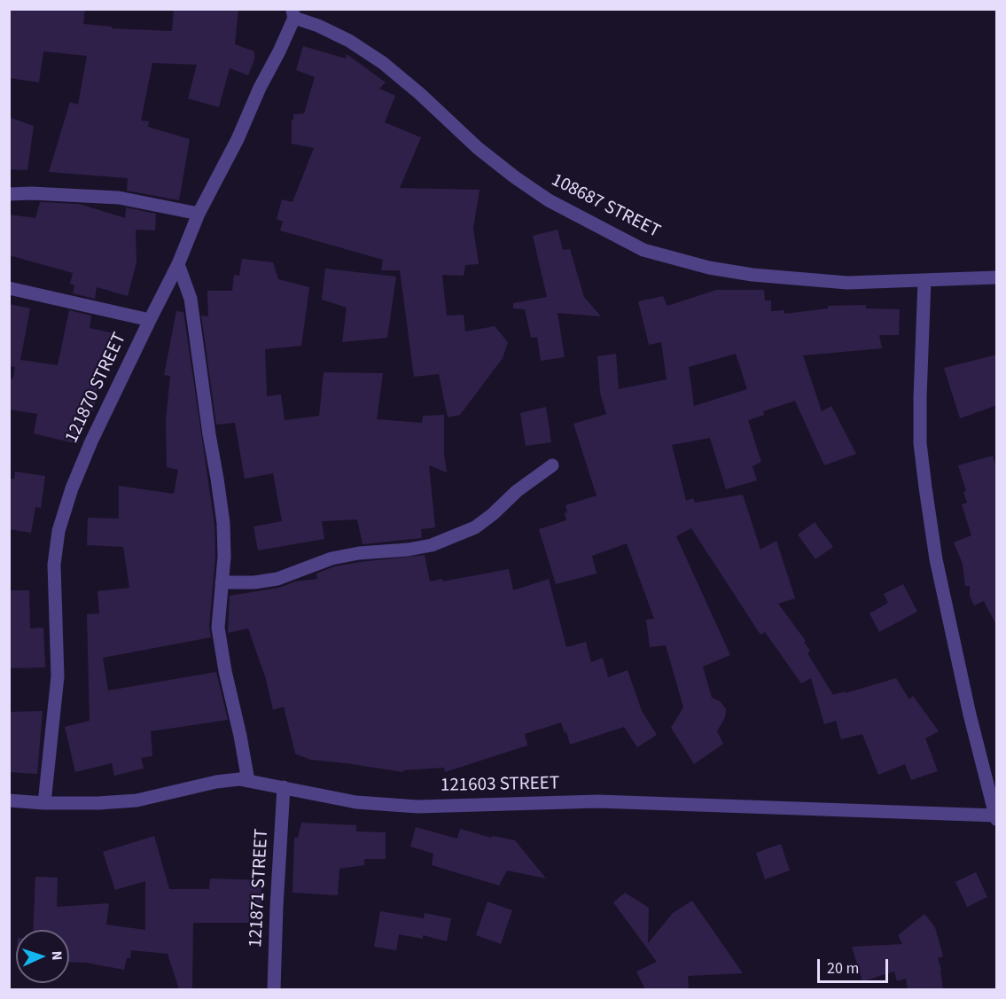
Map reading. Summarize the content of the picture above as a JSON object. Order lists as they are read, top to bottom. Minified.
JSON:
{"streets":{"street":["108687 STREET","121870 STREET","121603 STREET","121871 STREET"]},"crossings":[["108687 STREET","121870 STREET"],["121870 STREET","121603 STREET"],["121603 STREET","121871 STREET"]],"scale_bar":"20 m","north":"right"}
